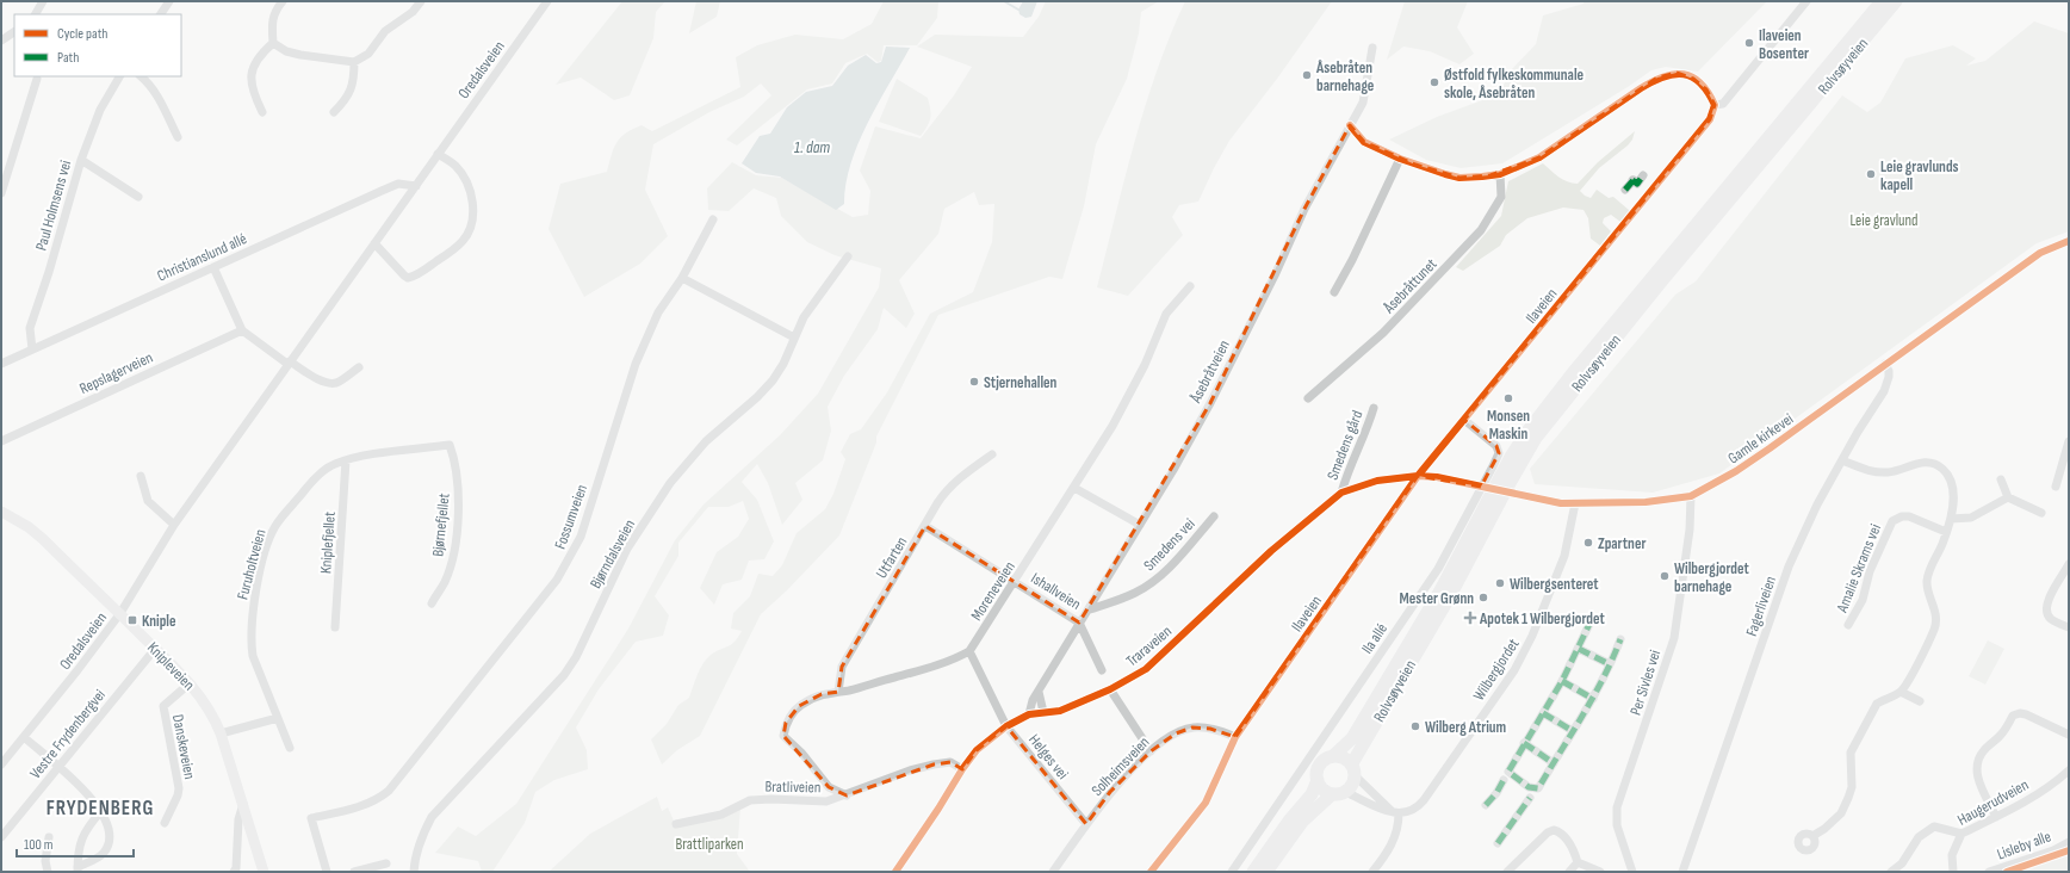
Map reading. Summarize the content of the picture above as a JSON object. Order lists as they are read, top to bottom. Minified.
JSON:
{"streets":{"main road":["Rolvsøyveien"],"street":["Oredalsveien","Paul Holmsens vei","Christianslund allé","Åsebråttunet","Ilaveien","Åsebråtveien","Repslagerveien","Gamle kirkevei","Smedens gård","Fossumveien","Bjørnefjellet","Kniplefjellet","Smedens vei","Bjørndalsveien","Utfarten","Furuholtveien","Amalie Skrams vei","Moreneveien","Ishallveien","Fagerliveien","Ila allé","Traraveien","Knipleveien","Wilbergjordet","Per Sivles vei","Vestre Frydenbergvei","Danskeveien","Helges vei","Solheimsveien","Bratliveien","Haugerudveien","Lisleby alle"]},"crossings":[["Oredalsveien","Christianslund allé"],["Oredalsveien","Knipleveien"],["Paul Holmsens vei","Christianslund allé"],["Ilaveien","Gamle kirkevei"],["Ilaveien","Ila allé"],["Ilaveien","Traraveien"],["Ilaveien","Solheimsveien"],["Åsebråtveien","Smedens vei"],["Åsebråtveien","Ishallveien"],["Åsebråtveien","Traraveien"],["Gamle kirkevei","Fagerliveien"],["Gamle kirkevei","Traraveien"],["Gamle kirkevei","Wilbergjordet"],["Gamle kirkevei","Per Sivles vei"],["Smedens gård","Traraveien"],["Bjørnefjellet","Furuholtveien"],["Kniplefjellet","Furuholtveien"],["Utfarten","Ishallveien"],["Moreneveien","Ishallveien"],["Moreneveien","Helges vei"],["Traraveien","Helges vei"],["Traraveien","Bratliveien"],["Knipleveien","Vestre Frydenbergvei"],["Knipleveien","Danskeveien"],["Helges vei","Solheimsveien"]],"districts":["FRYDENBERG"],"water":["1. dam"],"parks":["Leie gravlund","Brattliparken"],"places":{"other":["Ilaveien Bosenter","Åsebråten barnehage","Østfold fylkeskommunale skole, Åsebråten","Leie gravlunds kapell","Stjernehallen","Monsen Maskin","Zpartner","Wilbergjordet barnehage","Wilbergsenteret","Mester Grønn","Wilberg Atrium"],"health":["Apotek 1 Wilbergjordet"],"transit":["Kniple"]},"legend":["Cycle path","Path"],"scale_bar":"100 m"}
